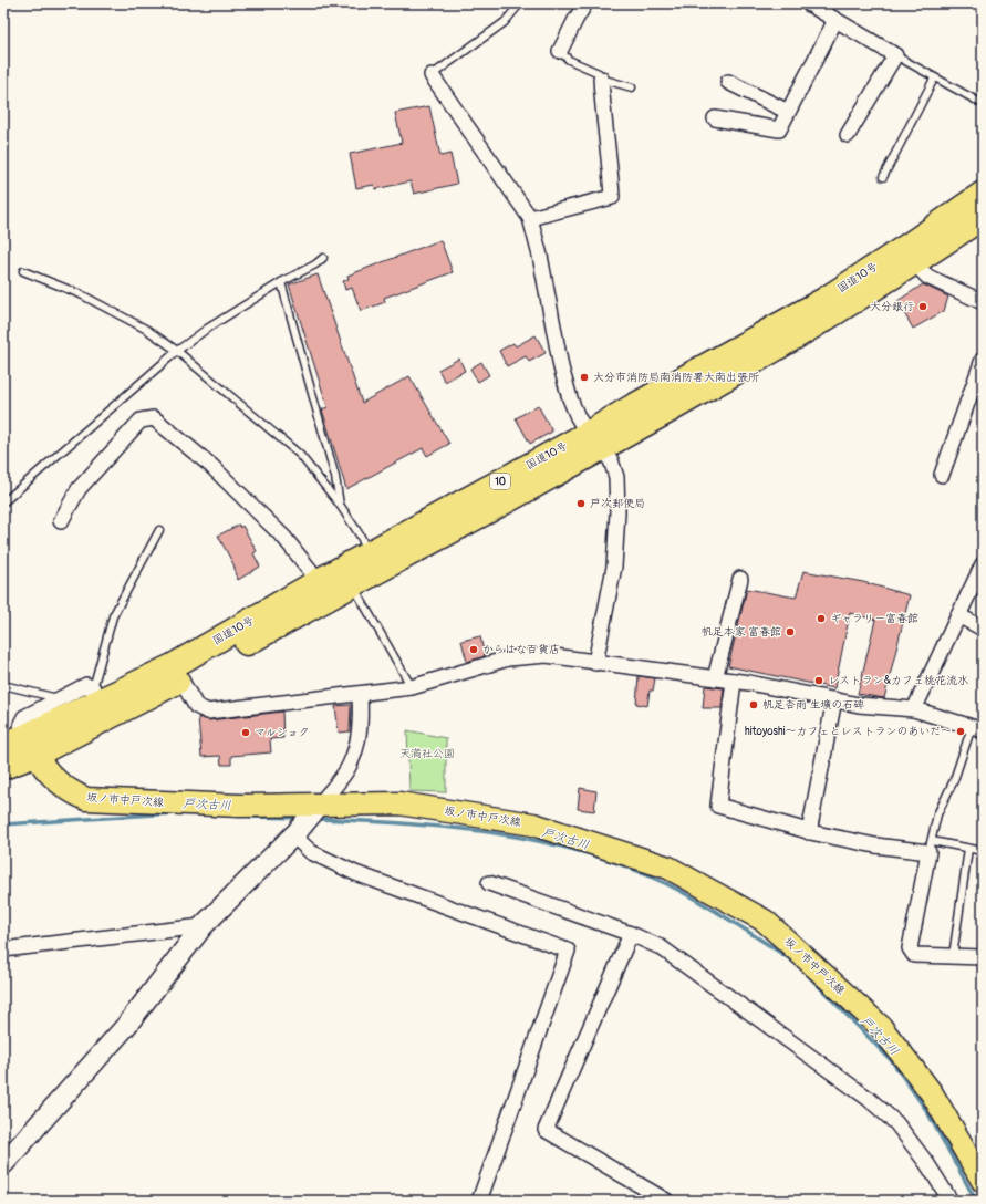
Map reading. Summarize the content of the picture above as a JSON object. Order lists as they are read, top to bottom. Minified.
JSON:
{"streets":{"highway":["国道10号","10"],"main road":["坂ノ市中戸次線"]},"crossings":[["国道10号","坂ノ市中戸次線"]],"water":["戸次古川"],"parks":["天満社公園"],"places":["大分銀行","大分市消防局南消防署大南出張所","戸次郵便局","ギャラリー富春館","帆足本家 富春館","からはな百貨店","レストラン&カフェ桃花流水","帆足杏雨 生壙の石碑","hitoyoshi～カフェとレストランのあいだ～","マルショク"]}
